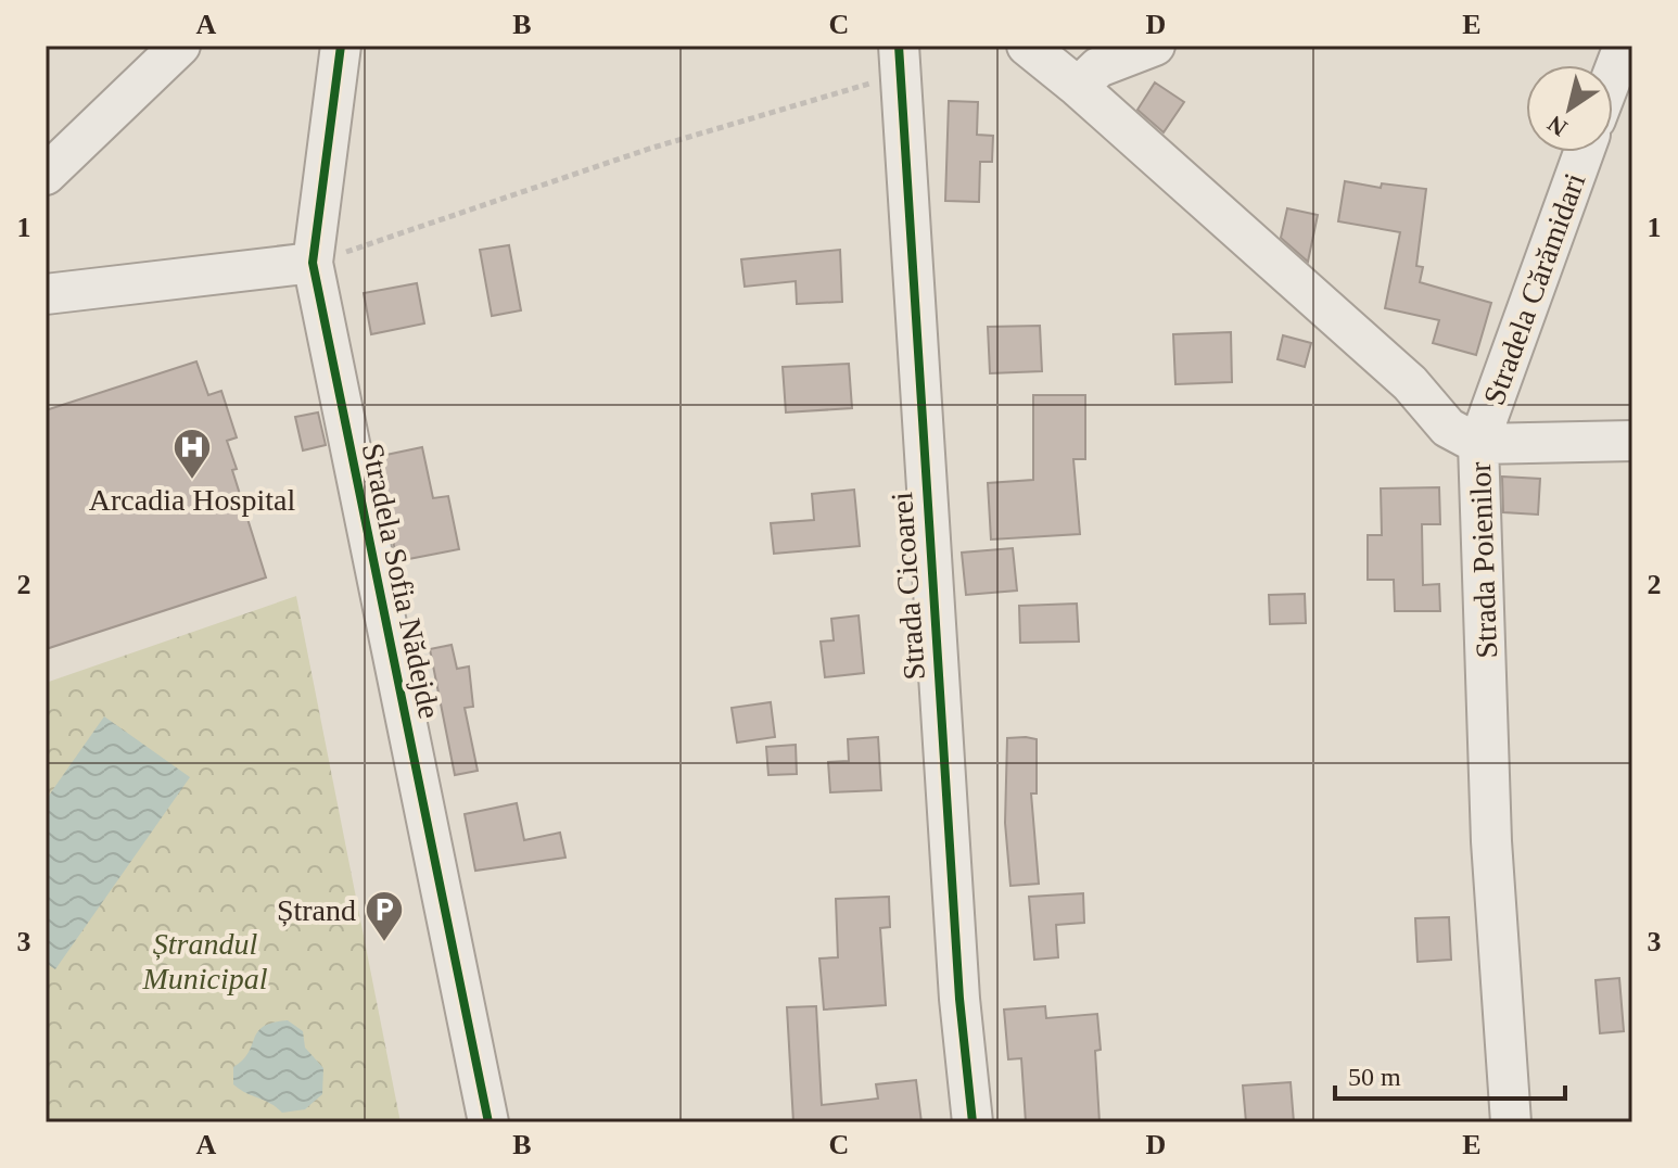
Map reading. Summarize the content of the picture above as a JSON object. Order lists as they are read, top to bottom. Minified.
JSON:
{"streets":{"street":["Stradela Cărămidari","Strada Poienilor","Stradela Sofia Nădejde","Strada Cicoarei"]},"crossings":[["Stradela Cărămidari","Strada Poienilor"]],"parks":["Ștrandul Municipal"],"places":{"hospital":["Arcadia Hospital"],"parking":["Ștrand"]},"scale_bar":"50 m","north":"bottom left","grid":{"columns":["A","B","C","D","E"],"rows":["1","2","3"]}}
